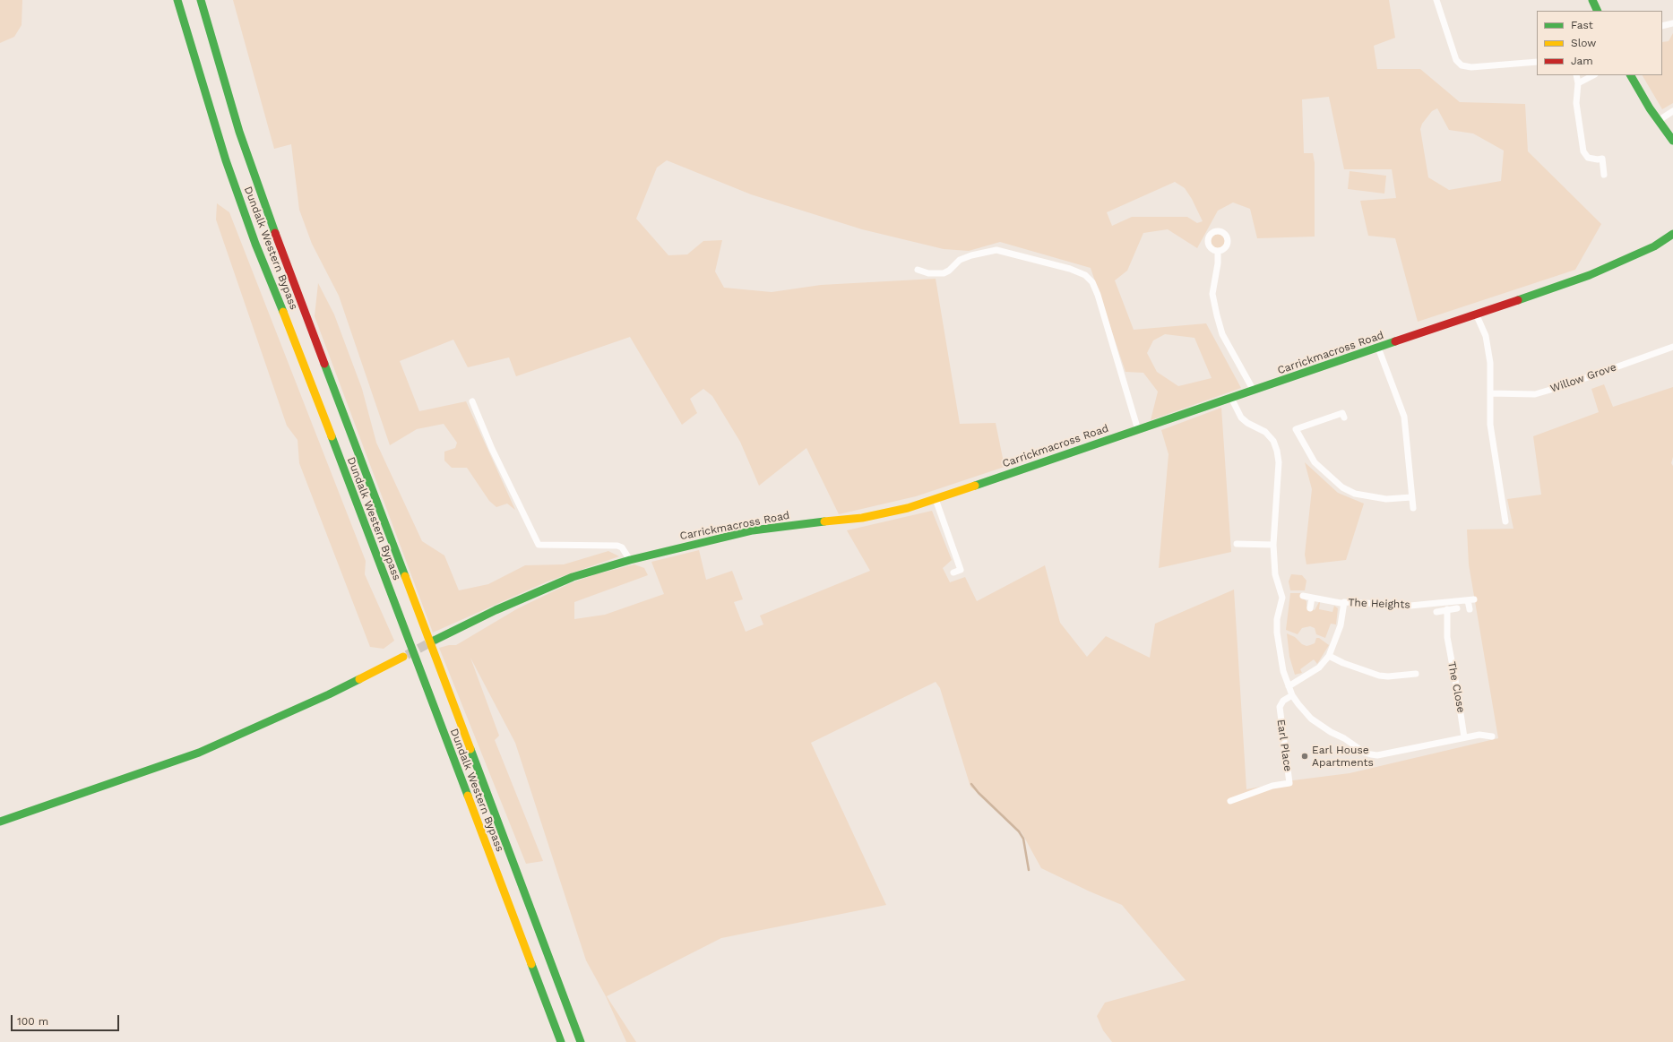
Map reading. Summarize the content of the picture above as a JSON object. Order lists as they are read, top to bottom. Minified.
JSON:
{"streets":{"main road":["Dundalk Western Bypass","Carrickmacross Road"],"street":["Willow Grove","The Heights","The Close","Earl Place"]},"places":["Earl House Apartments"],"legend":["Fast","Slow","Jam"],"scale_bar":"100 m"}
